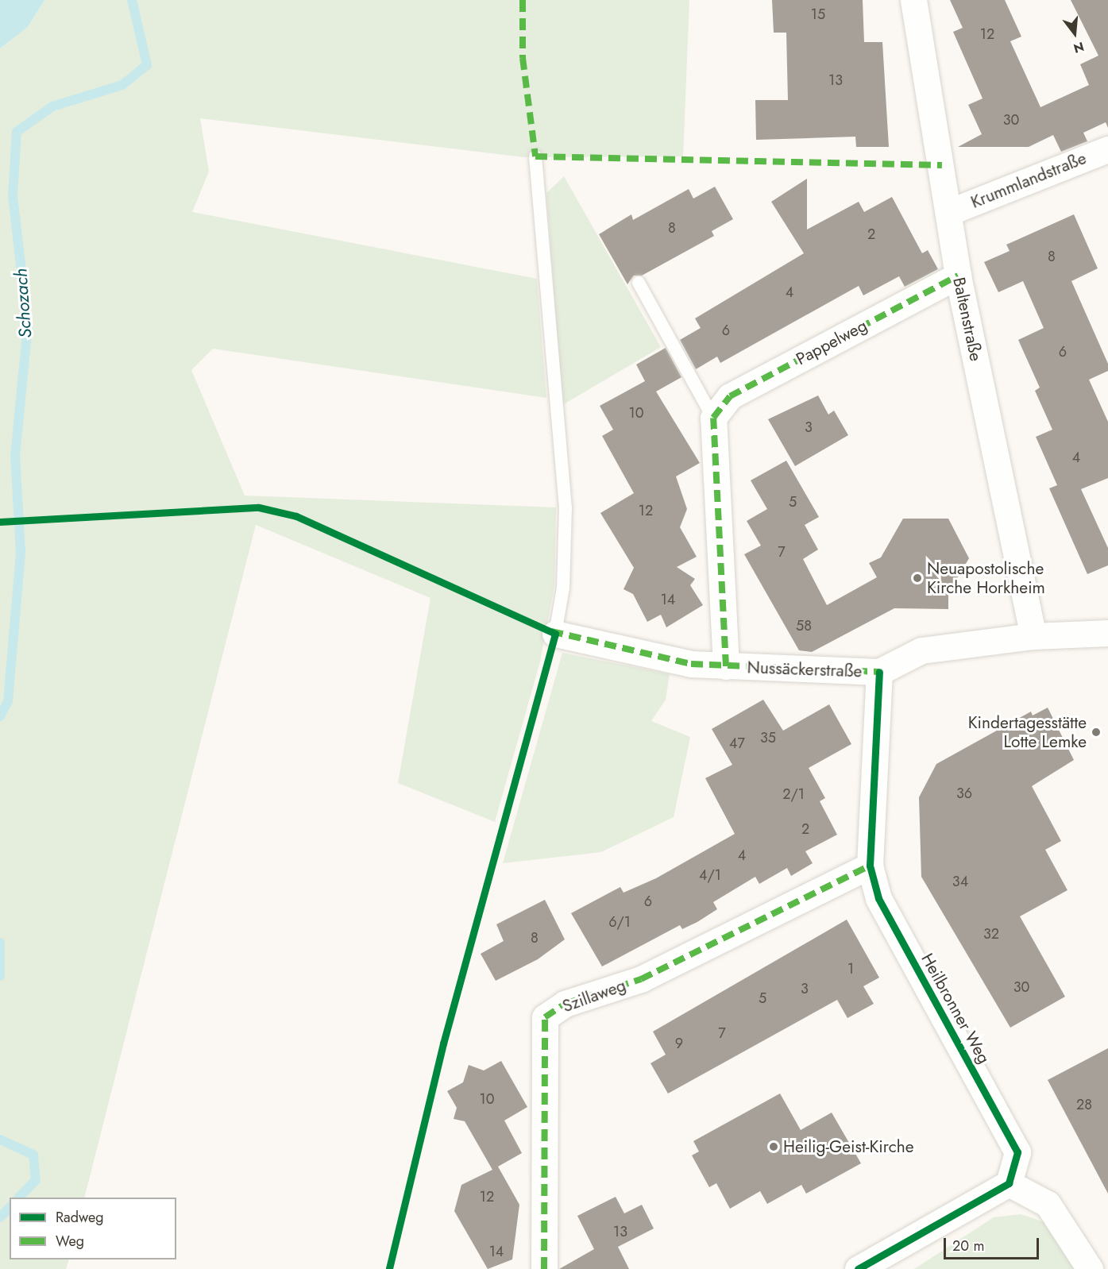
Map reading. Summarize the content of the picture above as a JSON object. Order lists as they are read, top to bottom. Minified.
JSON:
{"streets":{"street":["Krummlandstraße","Baltenstraße","Pappelweg","Nussäckerstraße","Szillaweg","Heilbronner Weg"]},"crossings":[["Krummlandstraße","Baltenstraße"],["Baltenstraße","Pappelweg"],["Baltenstraße","Nussäckerstraße"],["Nussäckerstraße","Heilbronner Weg"],["Szillaweg","Heilbronner Weg"]],"water":["Schozach"],"places":["Neuapostolische Kirche Horkheim","Kindertagesstätte Lotte Lemke","Heilig-Geist-Kirche"],"house_numbers":["15","12","13","30","8","2","8","4","6","6","10","3","4","5","12","7","14","58","35","47","36","2/1","2","4","4/1","34","6","6/1","32","8","1","30","3","5","7","9","10","28","12","13","14"],"legend":["Radweg","Weg"],"scale_bar":"20 m","north":"bottom"}
